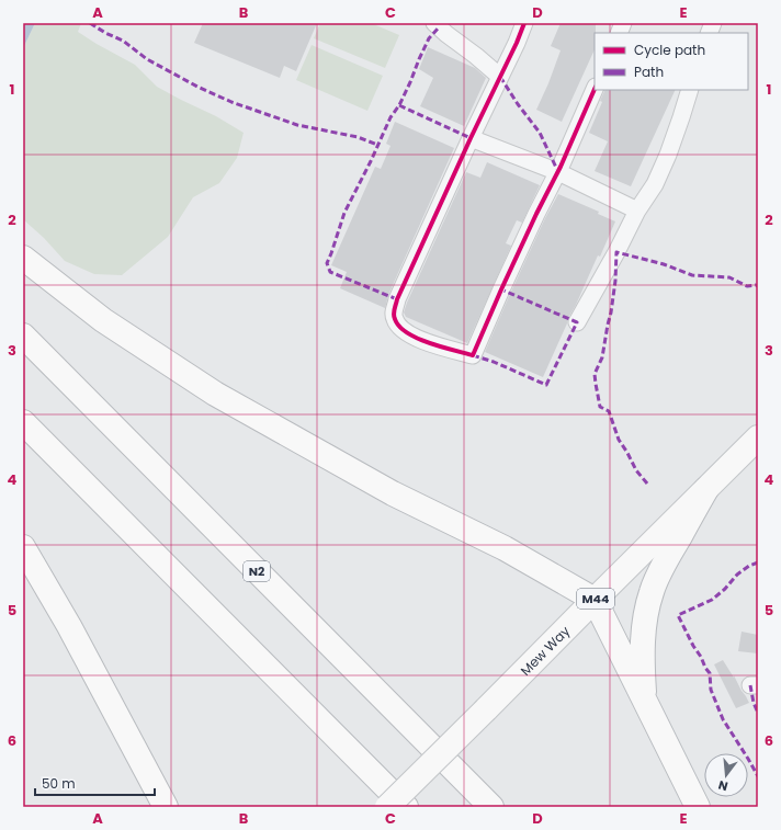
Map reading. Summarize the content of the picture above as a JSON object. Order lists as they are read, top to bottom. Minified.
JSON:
{"streets":{"main road":["N2","M44","Mew Way"]},"legend":["Cycle path","Path"],"scale_bar":"50 m","north":"bottom","grid":{"columns":["A","B","C","D","E"],"rows":["1","2","3","4","5","6"]}}
